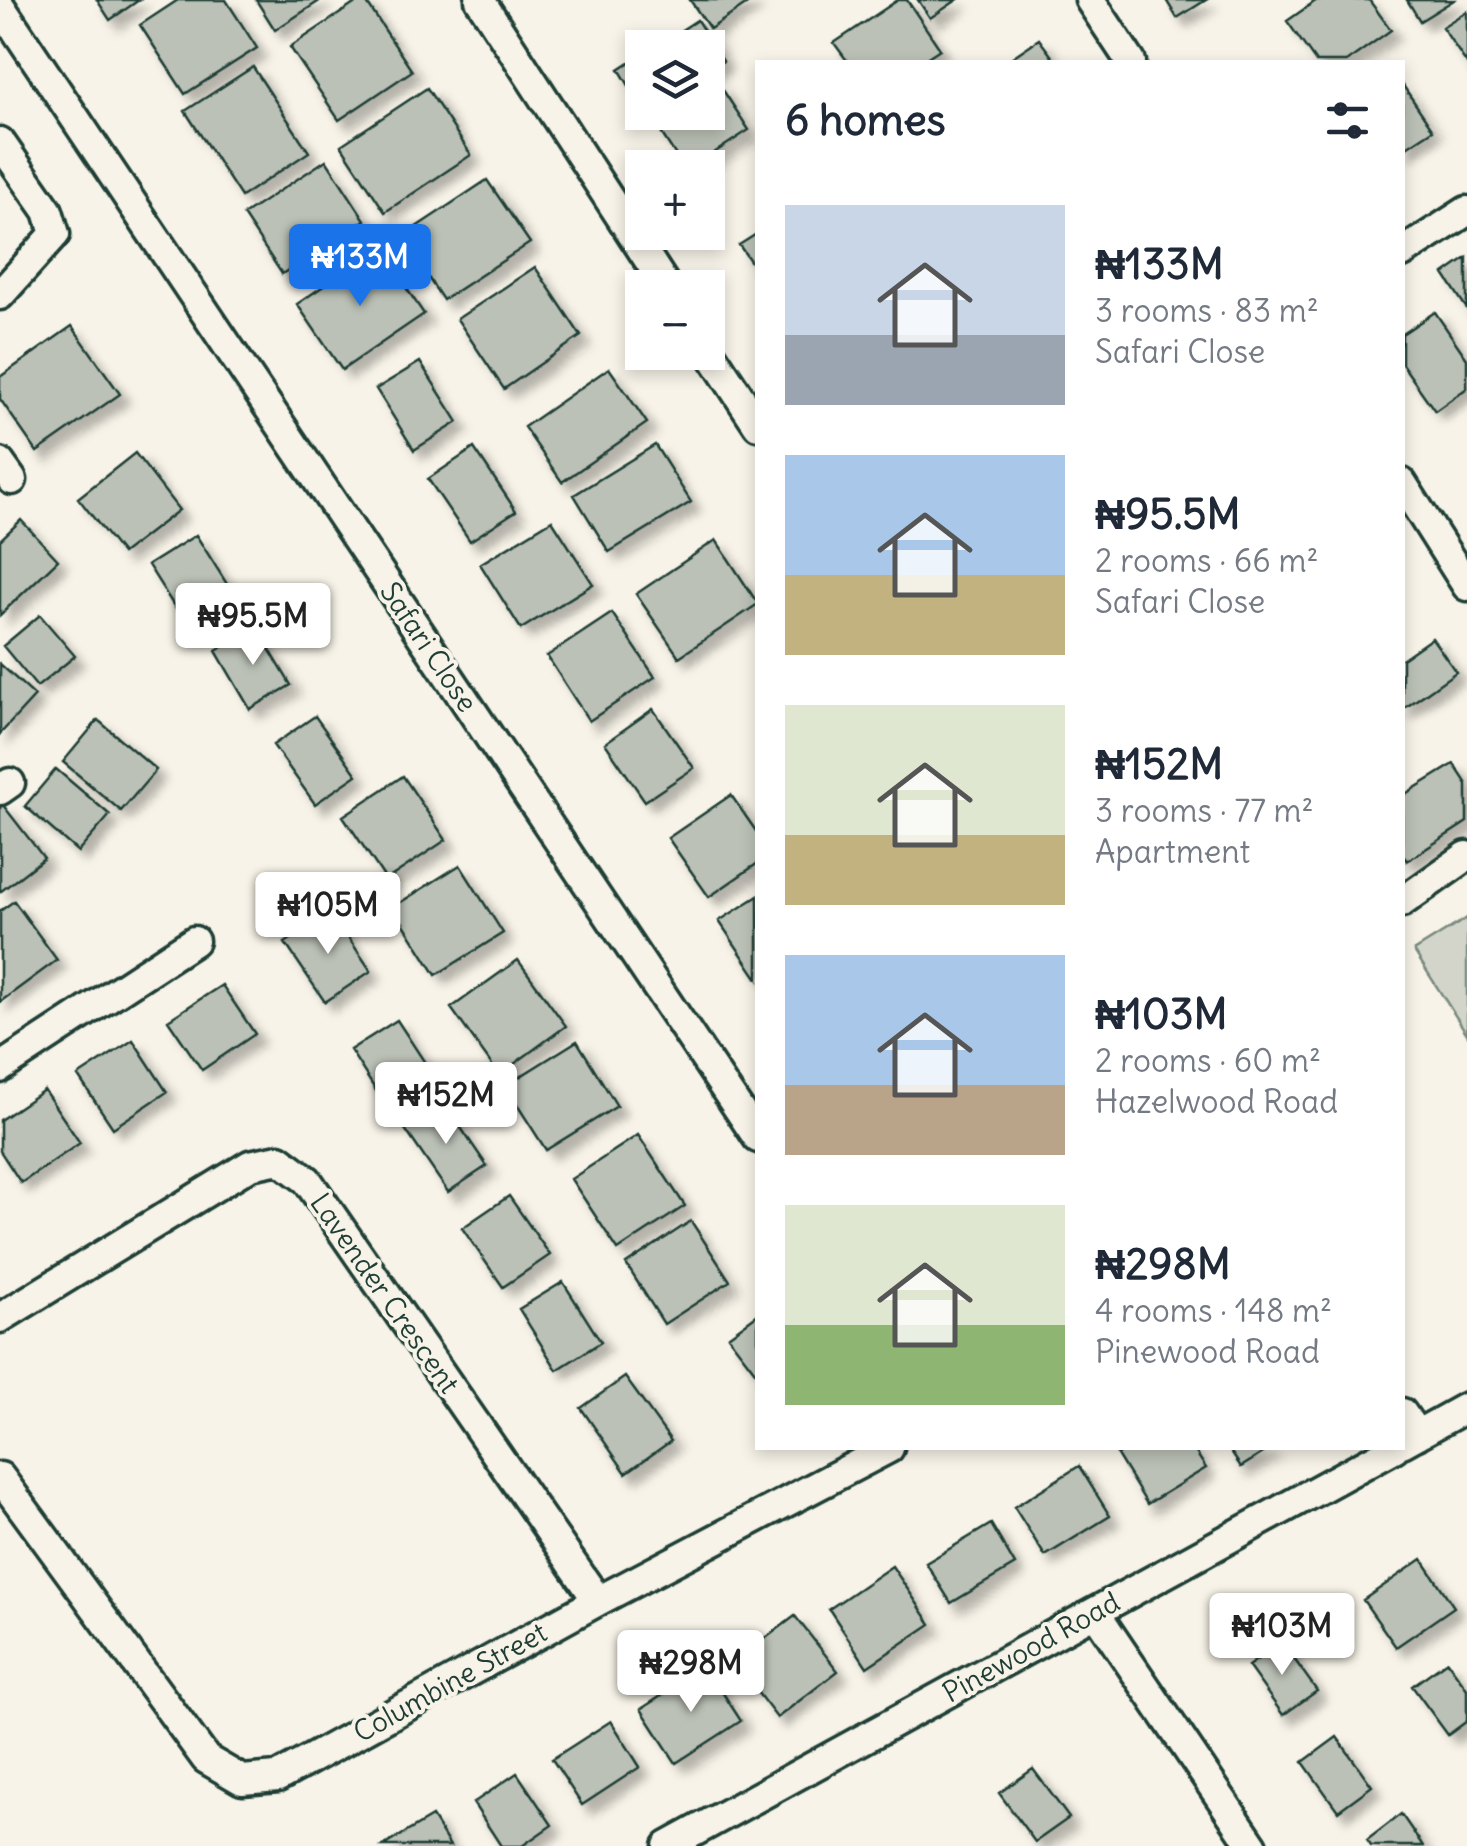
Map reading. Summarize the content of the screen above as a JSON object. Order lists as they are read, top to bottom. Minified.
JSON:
{"streets":{"street":["Safari Close","Lavender Crescent","Pinewood Road","Columbine Street"]},"crossings":[["Lavender Crescent","Columbine Street"]],"page":{"map_buttons":["+","−"],"heading":"6 homes","list":[{"name":"₦133M","note":"3 rooms · 83 m² · Safari Close"},{"name":"₦95.5M","note":"2 rooms · 66 m² · Safari Close"},{"name":"₦152M","note":"3 rooms · 77 m² · Apartment"},{"name":"₦103M","note":"2 rooms · 60 m² · Hazelwood Road"},{"name":"₦298M","note":"4 rooms · 148 m² · Pinewood Road"}],"price":["₦133M","₦95.5M","₦105M","₦152M","₦103M","₦298M"]}}
